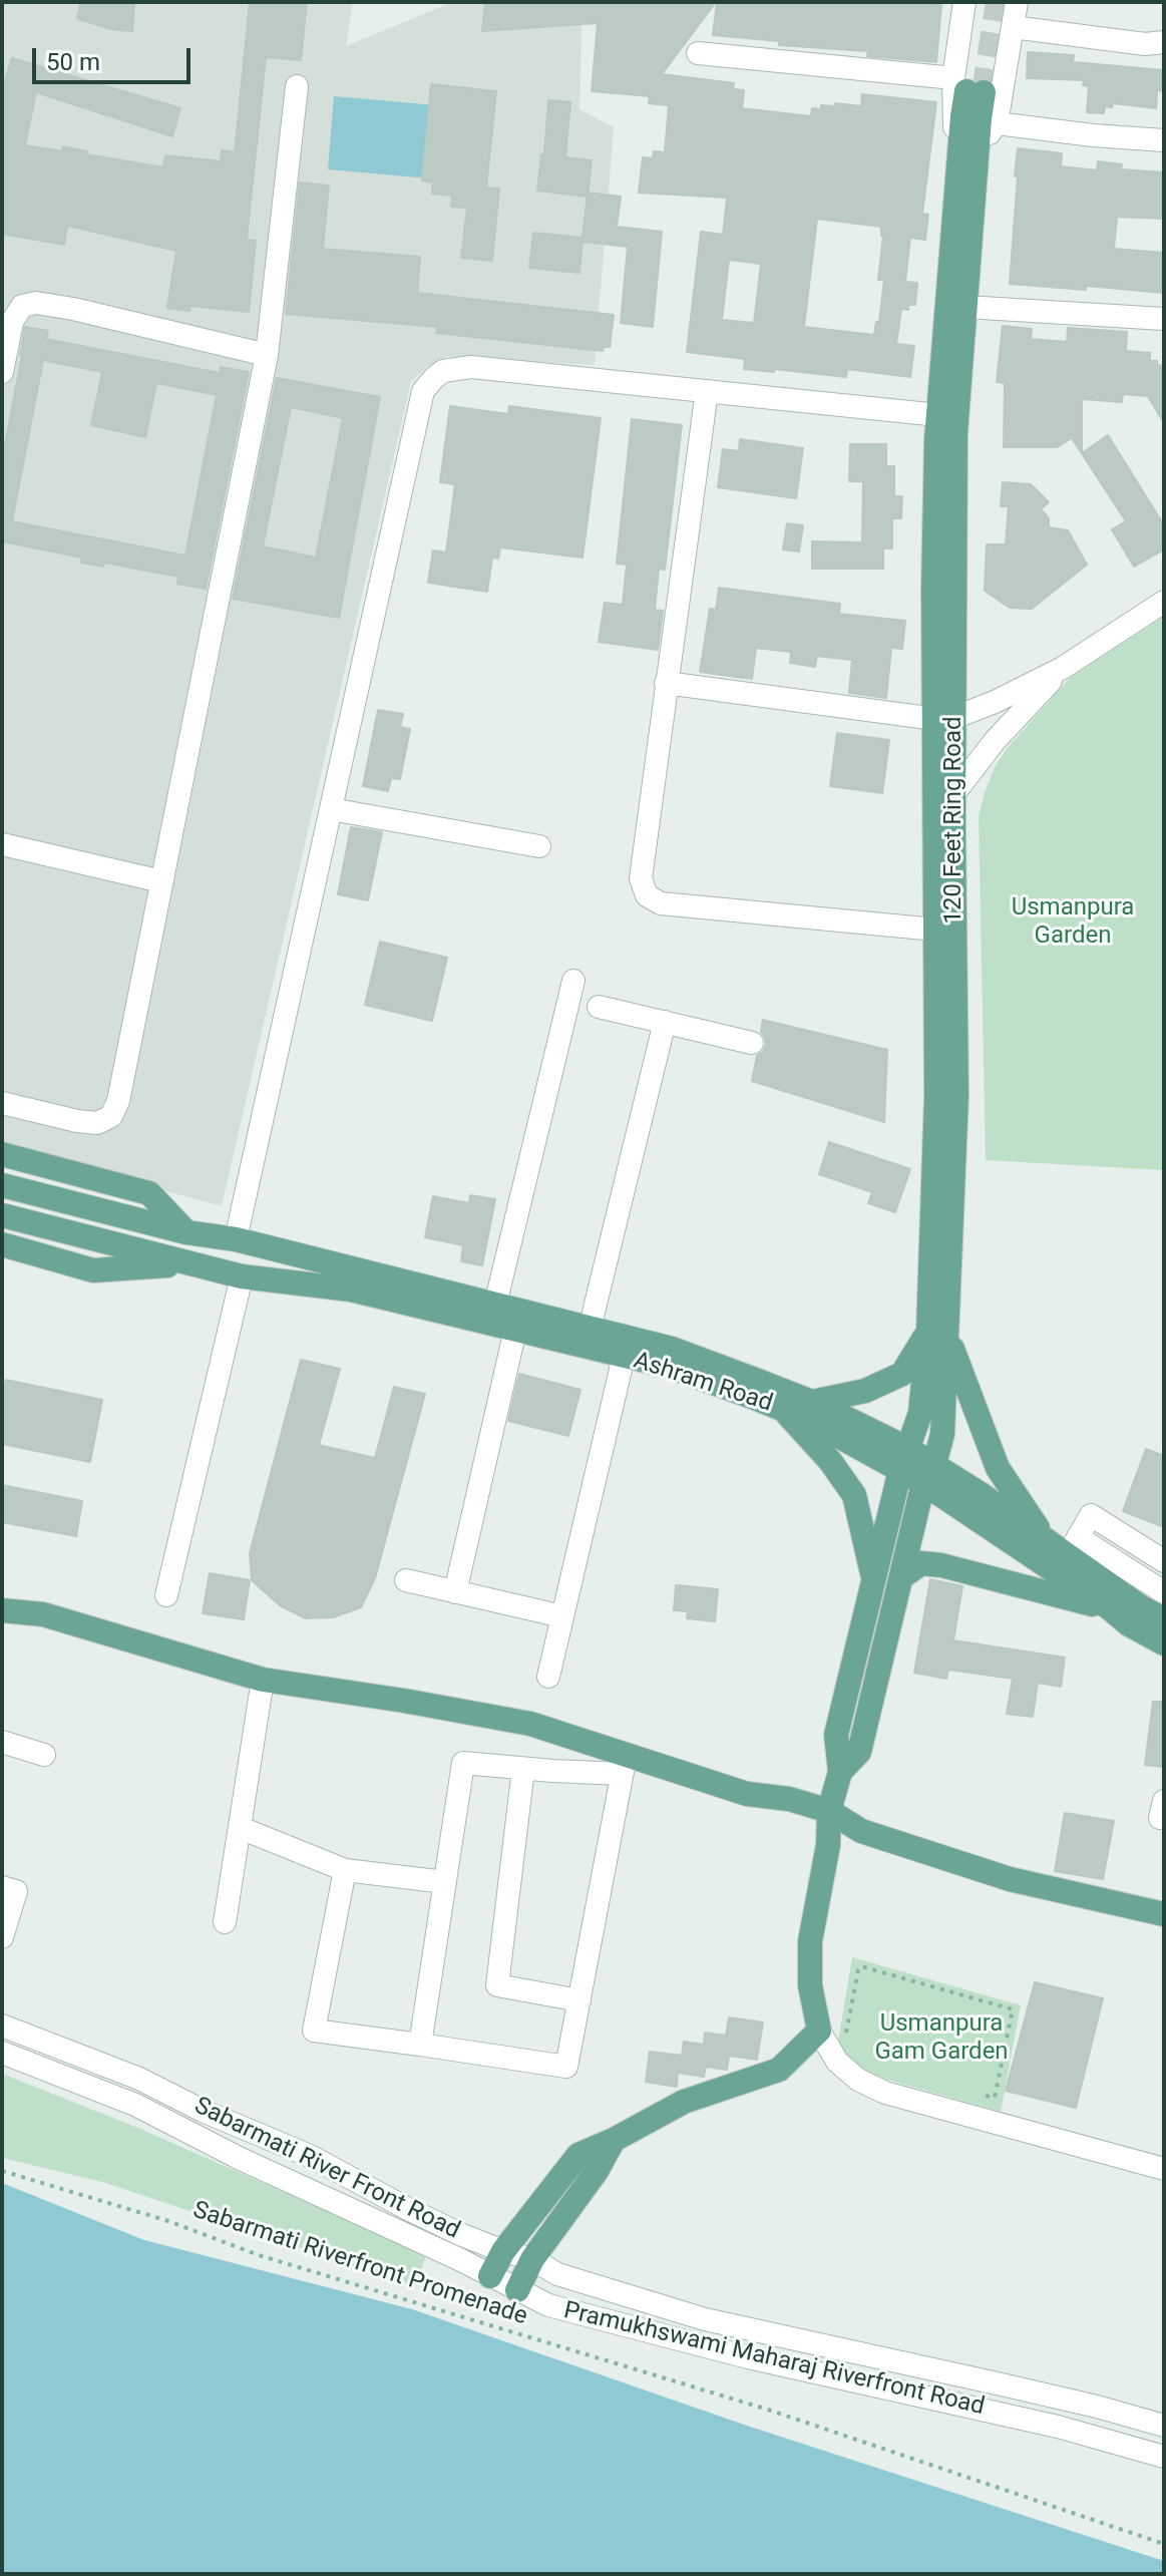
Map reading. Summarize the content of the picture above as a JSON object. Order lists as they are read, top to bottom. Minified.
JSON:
{"streets":{"main road":["120 Feet Ring Road","Ashram Road"],"street":["Sabarmati River Front Road","Pramukhswami Maharaj Riverfront Road"],"path":["Sabarmati Riverfront Promenade"]},"crossings":[["120 Feet Ring Road","Ashram Road"]],"parks":["Usmanpura Garden","Usmanpura Gam Garden"],"scale_bar":"50 m"}
